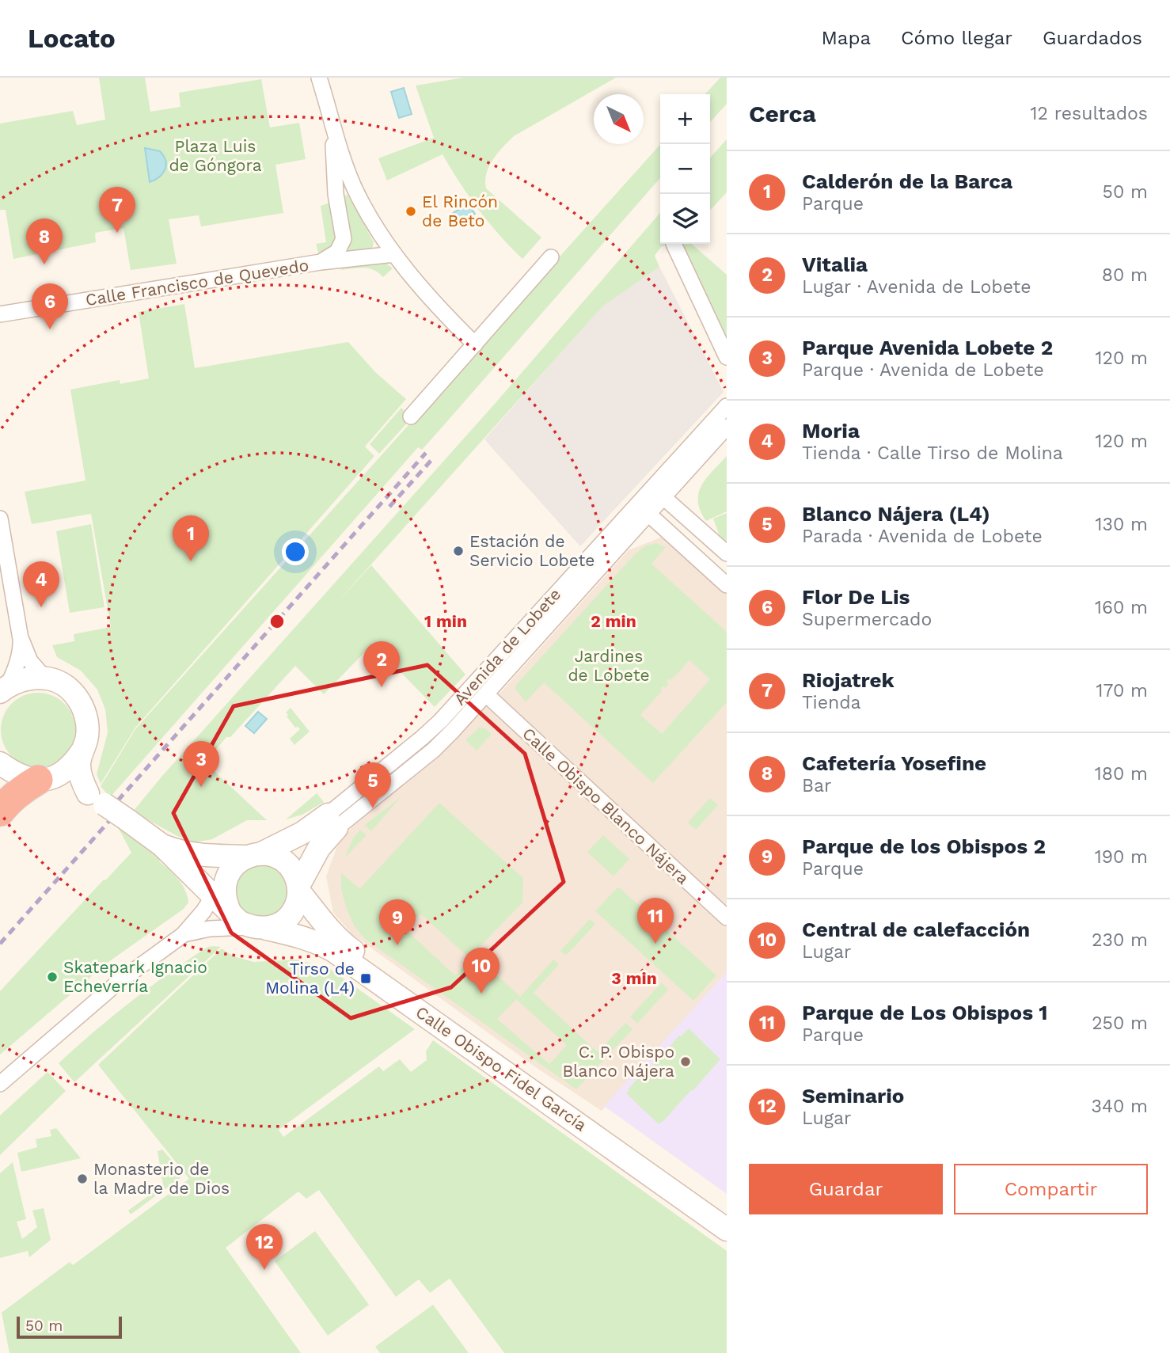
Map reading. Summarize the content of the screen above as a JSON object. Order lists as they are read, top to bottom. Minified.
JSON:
{"streets":{"main road":["Avenida de Lobete","Calle Obispo Fidel García"],"street":["Calle Francisco de Quevedo","Calle Obispo Blanco Nájera"]},"crossings":[["Avenida de Lobete","Calle Obispo Blanco Nájera"],["Avenida de Lobete","Calle Obispo Fidel García"]],"parks":["Plaza Luis de Góngora","Jardines de Lobete"],"places":{"other":["El Rincón de Beto","Estación de Servicio Lobete","Skatepark Ignacio Echeverría","C. P. Obispo Blanco Nájera","Monasterio de la Madre de Dios"],"transit":["Tirso de Molina (L4)"]},"scale_bar":"50 m","north":"bottom right","page":{"header":"Locato","nav":["Mapa","Cómo llegar","Guardados"],"heading":["Cerca","12 resultados"],"map_buttons":["+","−"],"list":[{"mark":"1","name":"Calderón de la Barca","note":"Parque","value":"50 m"},{"mark":"2","name":"Vitalia","note":"Lugar · Avenida de Lobete","value":"80 m"},{"mark":"3","name":"Parque Avenida Lobete 2","note":"Parque · Avenida de Lobete","value":"120 m"},{"mark":"4","name":"Moria","note":"Tienda · Calle Tirso de Molina","value":"120 m"},{"mark":"5","name":"Blanco Nájera (L4)","note":"Parada · Avenida de Lobete","value":"130 m"},{"mark":"6","name":"Flor De Lis","note":"Supermercado","value":"160 m"},{"mark":"7","name":"Riojatrek","note":"Tienda","value":"170 m"},{"mark":"8","name":"Cafetería Yosefine","note":"Bar","value":"180 m"},{"mark":"9","name":"Parque de los Obispos 2","note":"Parque","value":"190 m"},{"mark":"10","name":"Central de calefacción","note":"Lugar","value":"230 m"},{"mark":"11","name":"Parque de Los Obispos 1","note":"Parque","value":"250 m"},{"mark":"12","name":"Seminario","note":"Lugar","value":"340 m"}],"pins":["7","8","6","1","4","2","3","5","11","9","10","12"],"buttons":["Guardar","Compartir"],"scale":"50 m"},"rings":["1 min","2 min","3 min"]}
